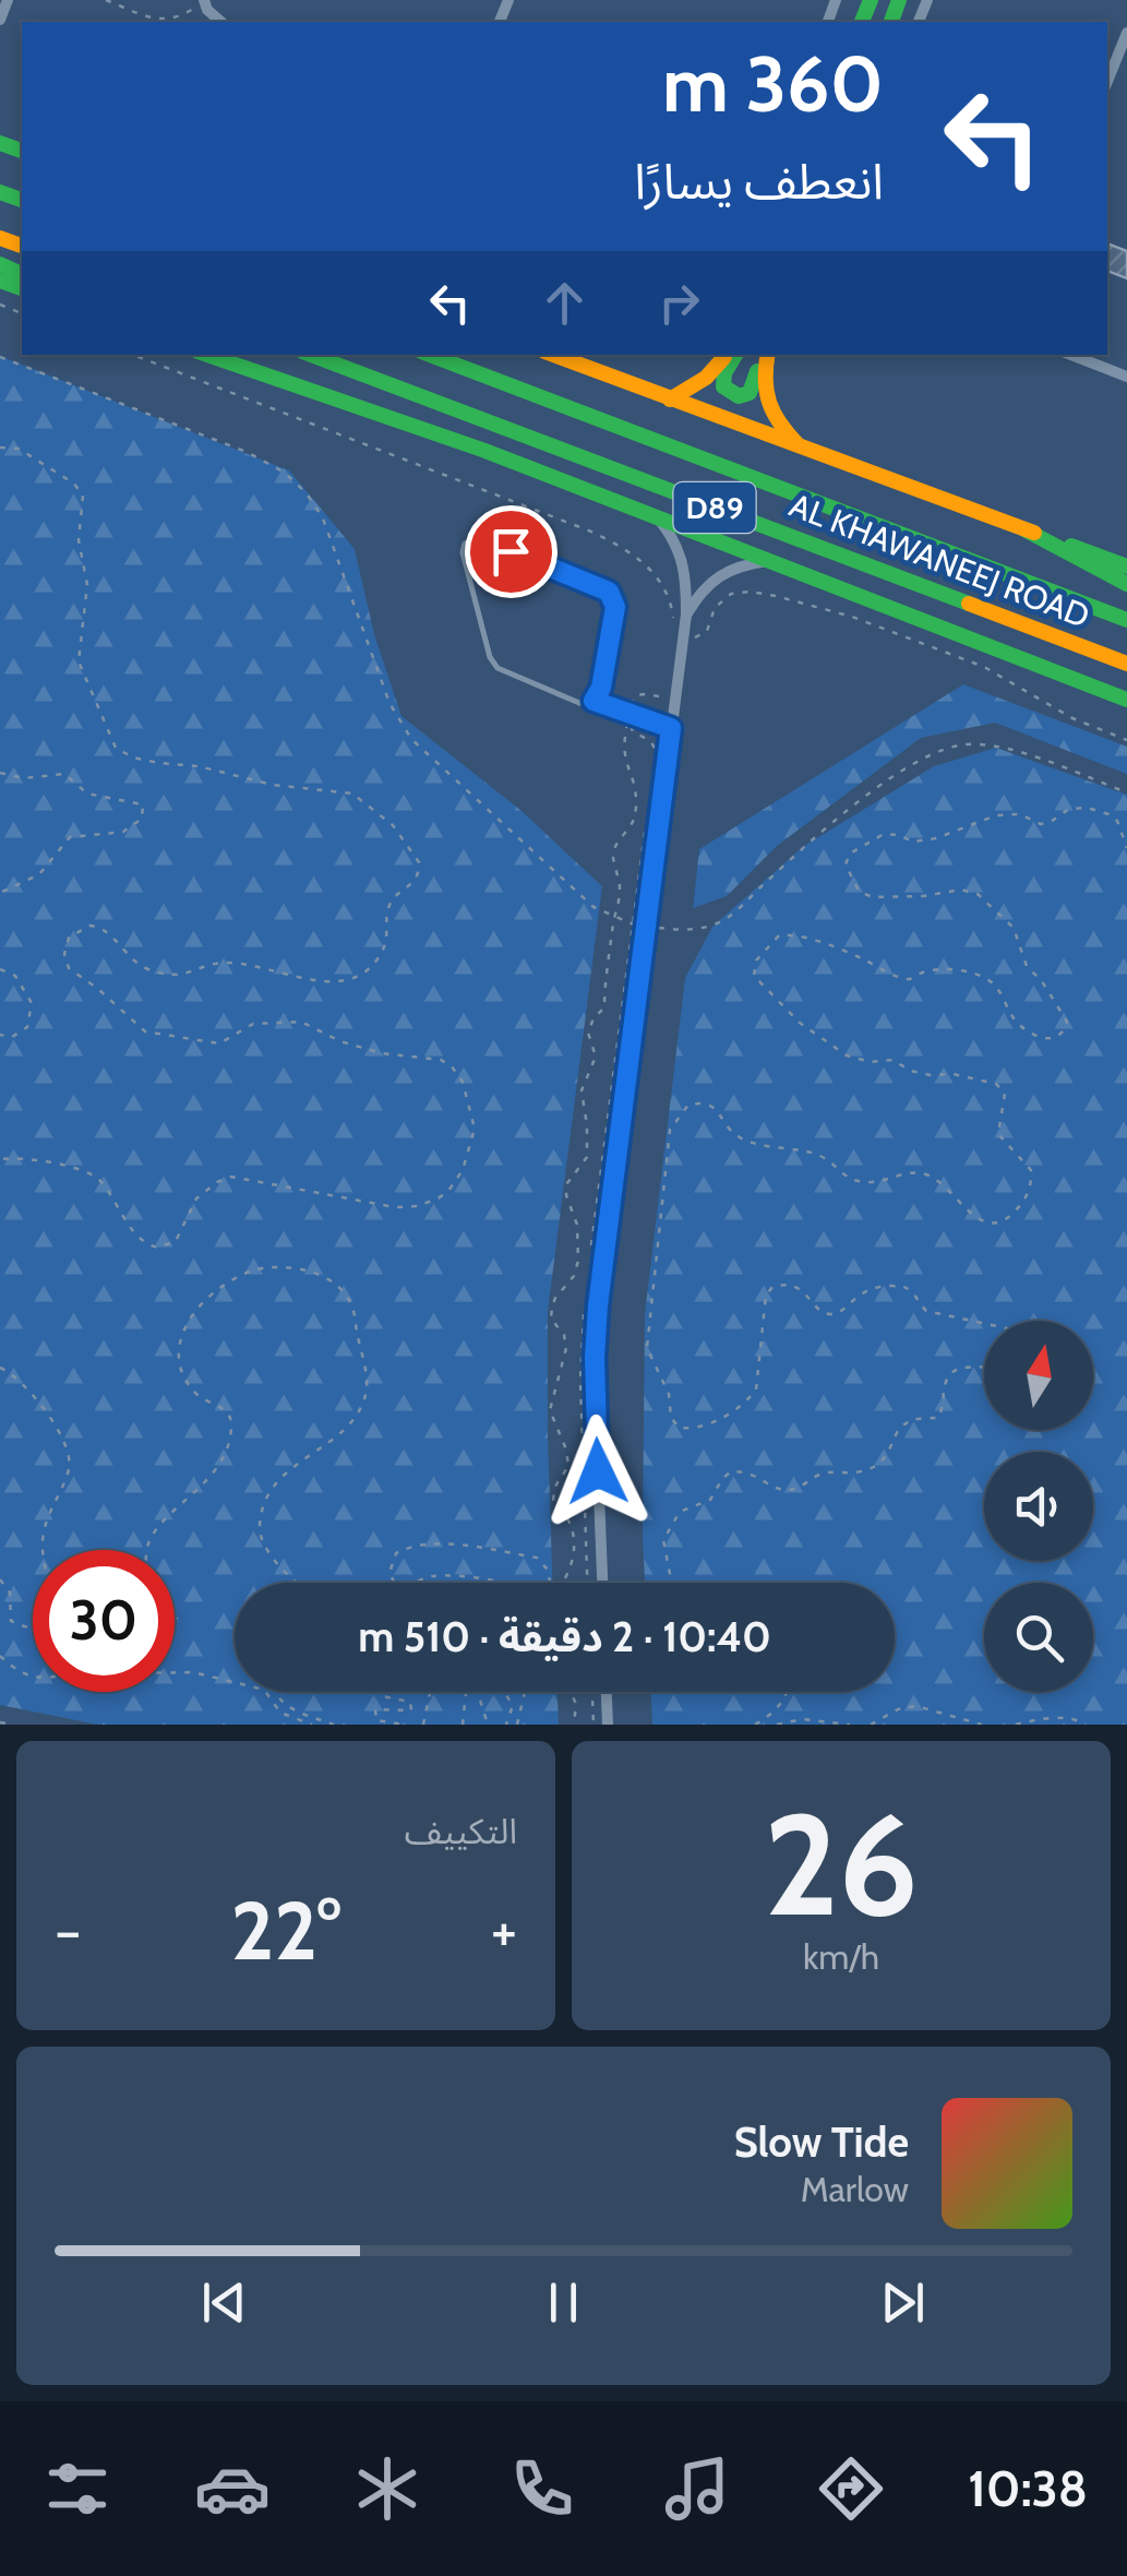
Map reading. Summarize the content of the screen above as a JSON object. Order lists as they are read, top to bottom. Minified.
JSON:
{"streets":{"main road":["D89","AL KHAWANEEJ ROAD"]},"north":"top","page":{"turn":["360 m","انعطف يسارًا"],"limit":"30","trip":"10:40 · 2 دقيقة · 510 m","tile":[["26","km/h"],"التكييف"],"heat":["−","22°","+"],"song":["Slow Tide","Marlow"],"tabs":"10:38"}}
